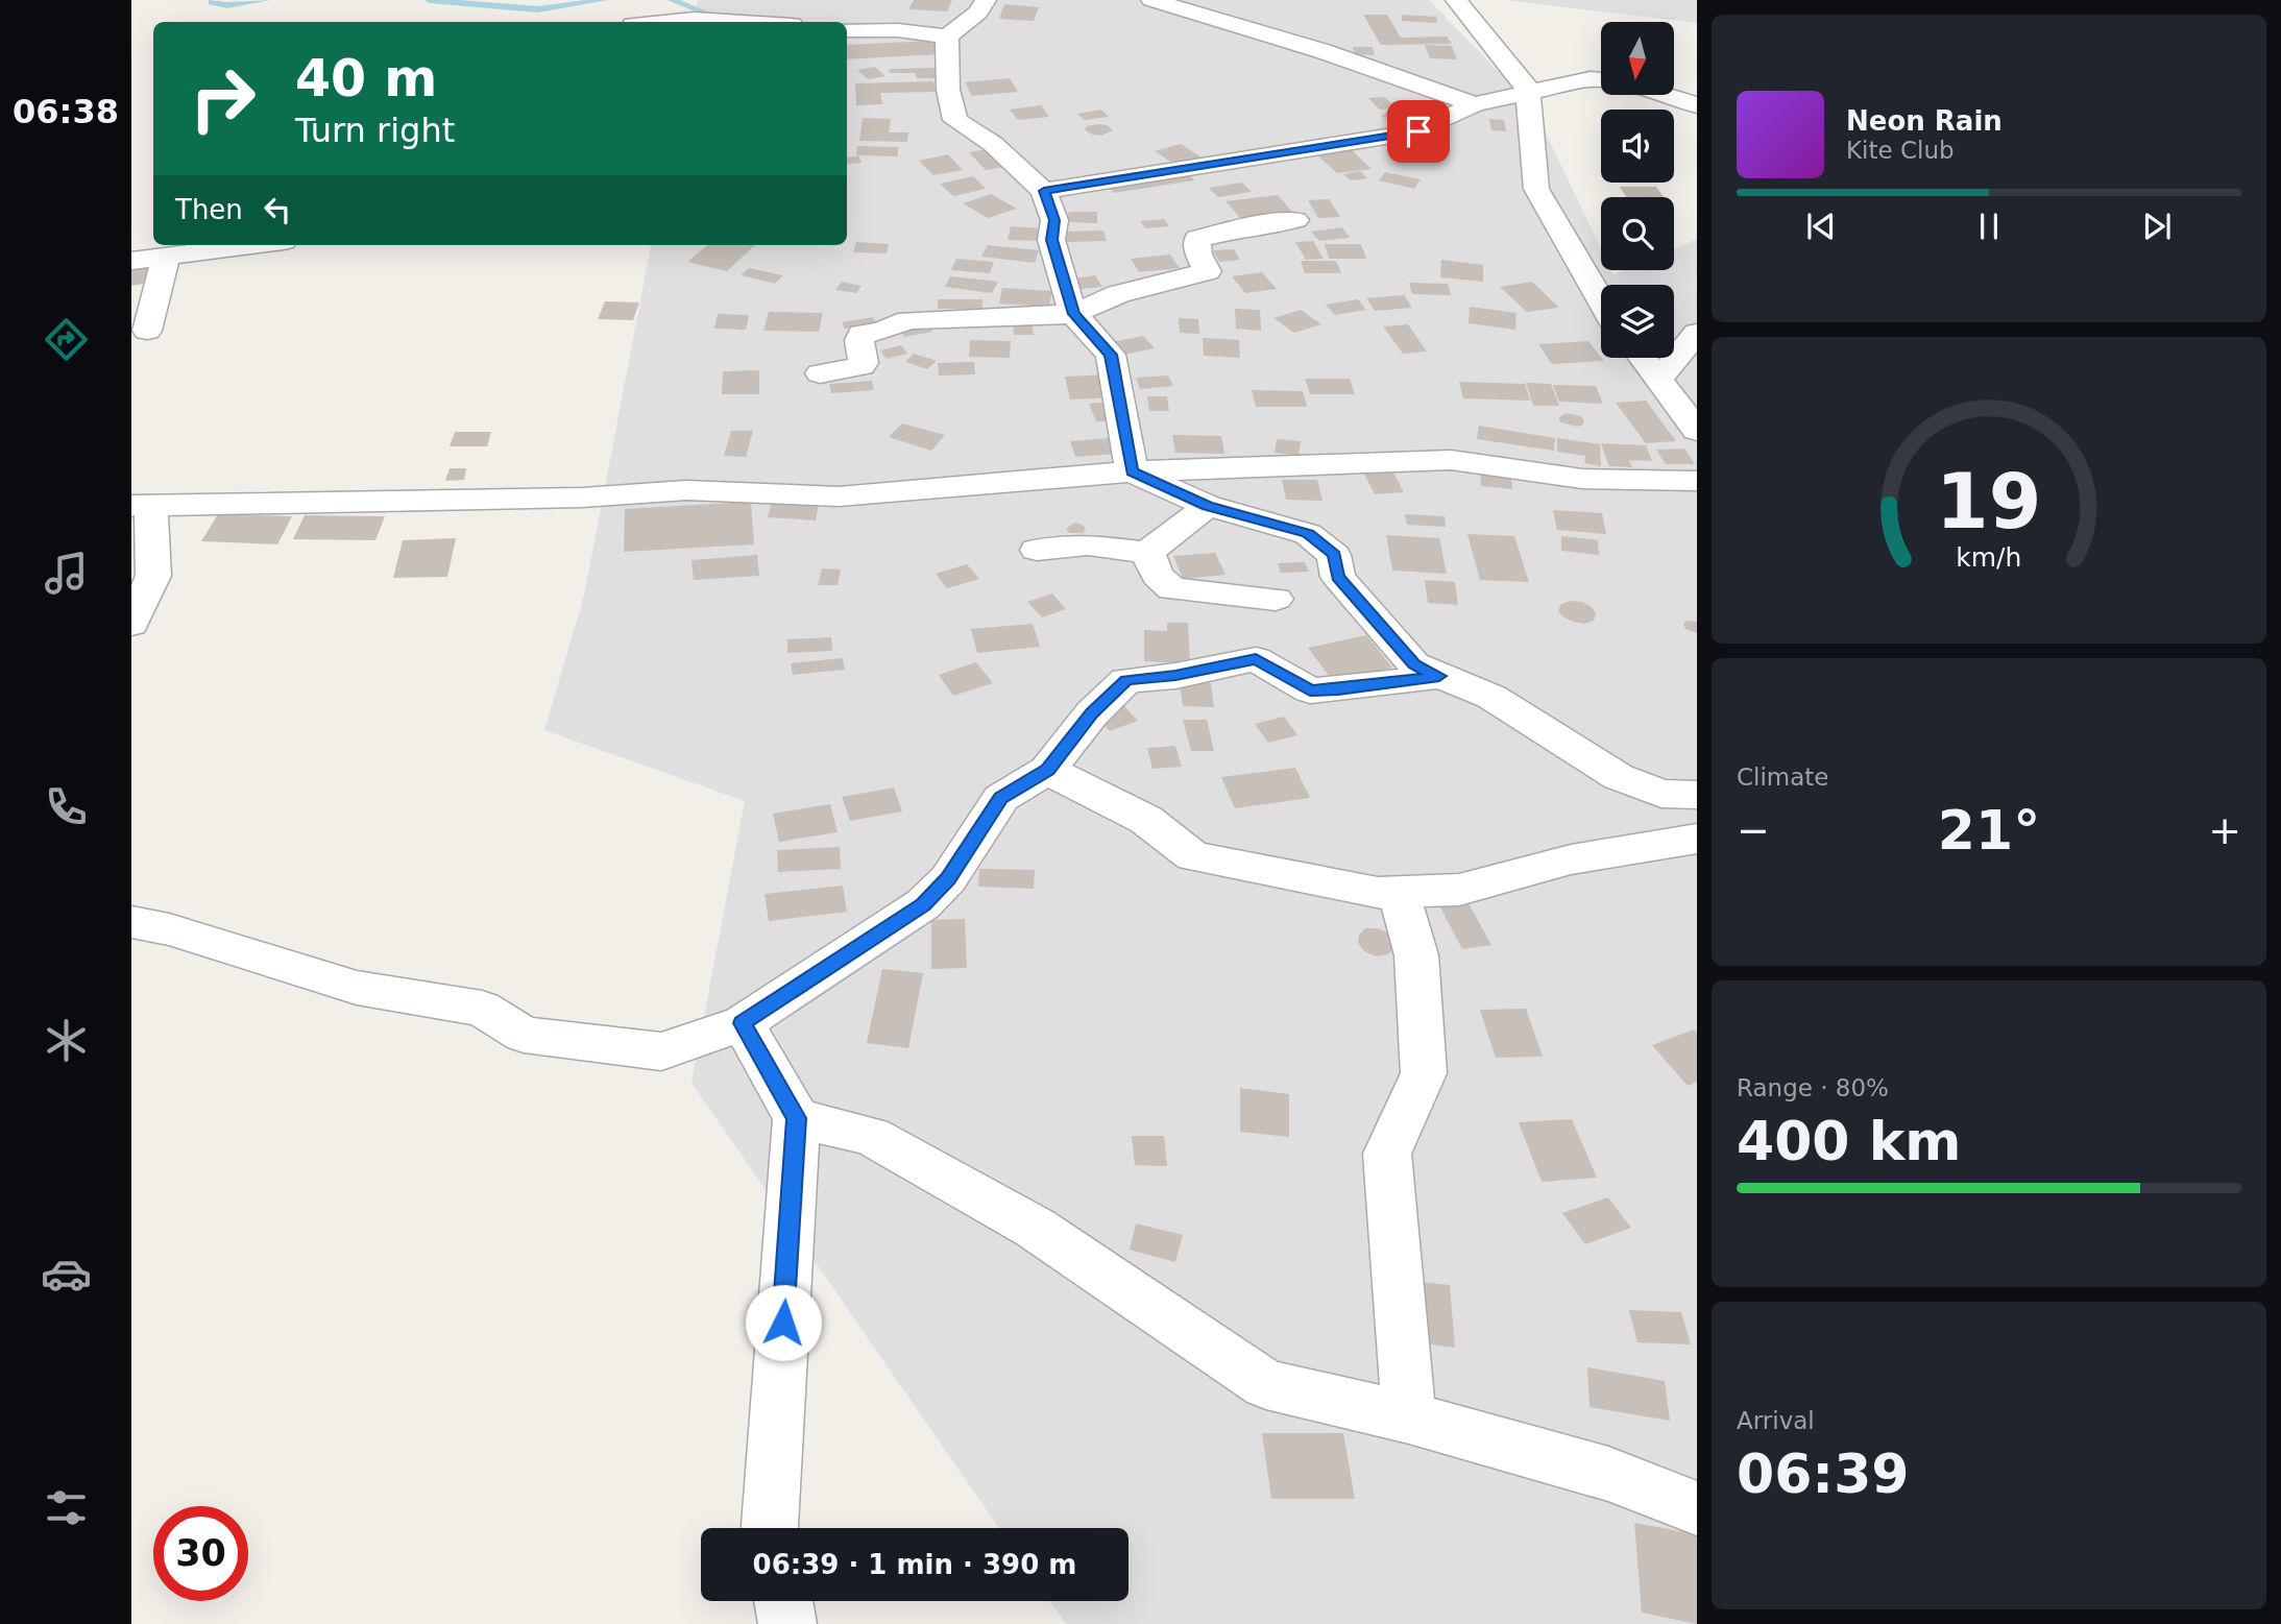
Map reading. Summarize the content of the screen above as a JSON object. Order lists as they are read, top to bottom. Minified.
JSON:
{"north":"bottom","page":{"tabs":"06:38","turn":["40 m","Turn right"],"song":["Neon Rain","Kite Club"],"then":"Then","tile":["Climate",["Range · 80%","400 km"],["Arrival","06:39"]],"heat":["−","21°","+"],"limit":"30","trip":"06:39 · 1 min · 390 m","gauge":["19","km/h"]}}
